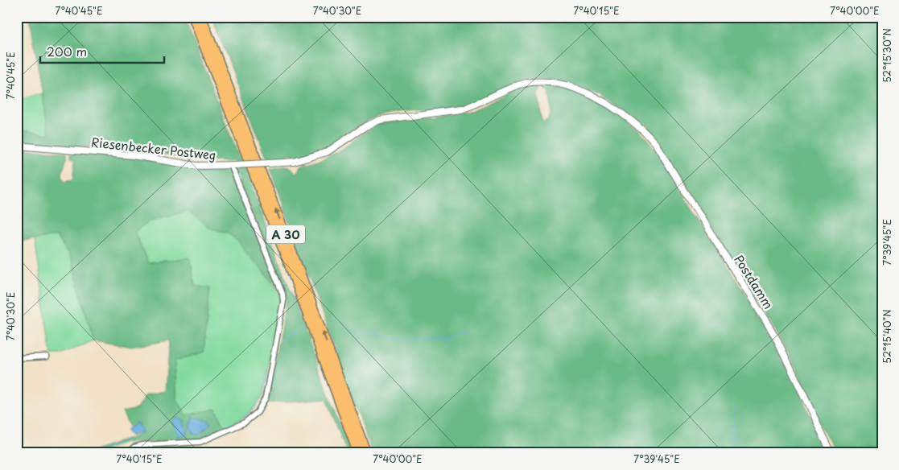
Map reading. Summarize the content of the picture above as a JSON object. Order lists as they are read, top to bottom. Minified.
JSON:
{"streets":{"highway":["A 30"],"street":["Riesenbecker Postweg","Postdamm"]},"crossings":[["Riesenbecker Postweg","Postdamm"]],"scale_bar":"200 m","coordinates":["7°40'45\"E","7°40'30\"E","7°40'15\"E","7°40'00\"E","52°15'30\"N","7°39'45\"E","52°15'40\"N"]}
